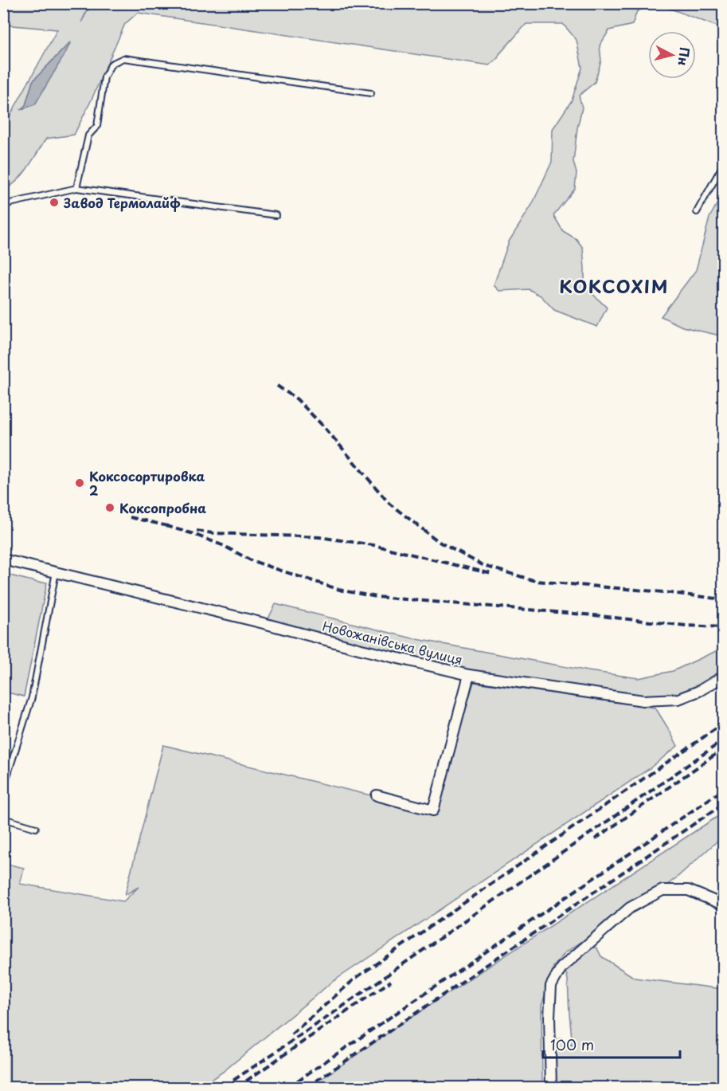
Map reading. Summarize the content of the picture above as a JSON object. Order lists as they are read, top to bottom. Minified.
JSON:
{"streets":{"street":["Новожанівська вулиця"]},"districts":["КОКСОХІМ"],"places":["Завод Термолайф","Коксосортировка 2","Коксопробна"],"scale_bar":"100 m","north":"right"}
